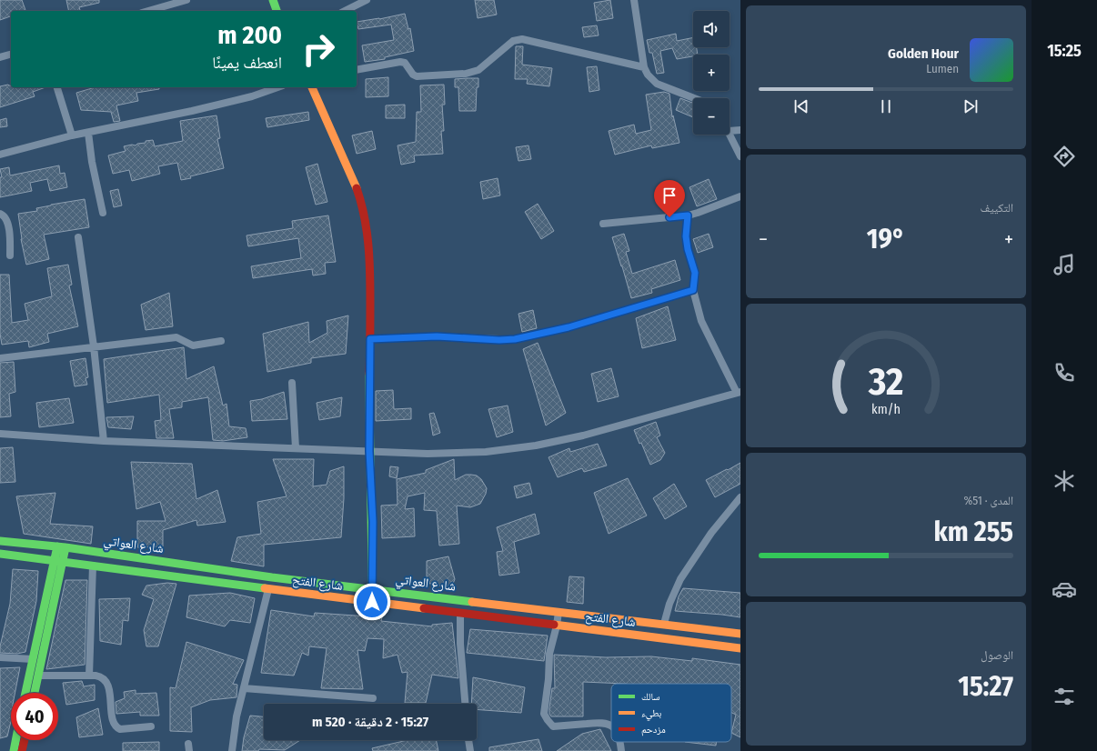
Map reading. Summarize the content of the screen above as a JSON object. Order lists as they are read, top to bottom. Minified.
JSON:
{"streets":{"main road":["شارع العواتي","شارع الفتح"]},"legend":["سالك","بطيء","مزدحم"],"page":{"tabs":"15:25","map_buttons":["+","−"],"turn":["200 m","انعطف يمينًا"],"song":["Golden Hour","Lumen"],"tile":["التكييف",["المدى · 51%","255 km"],["الوصول","15:27"]],"heat":["−","19°","+"],"limit":"40","trip":"15:27 · 2 دقيقة · 520 m","gauge":["32","km/h"]}}
